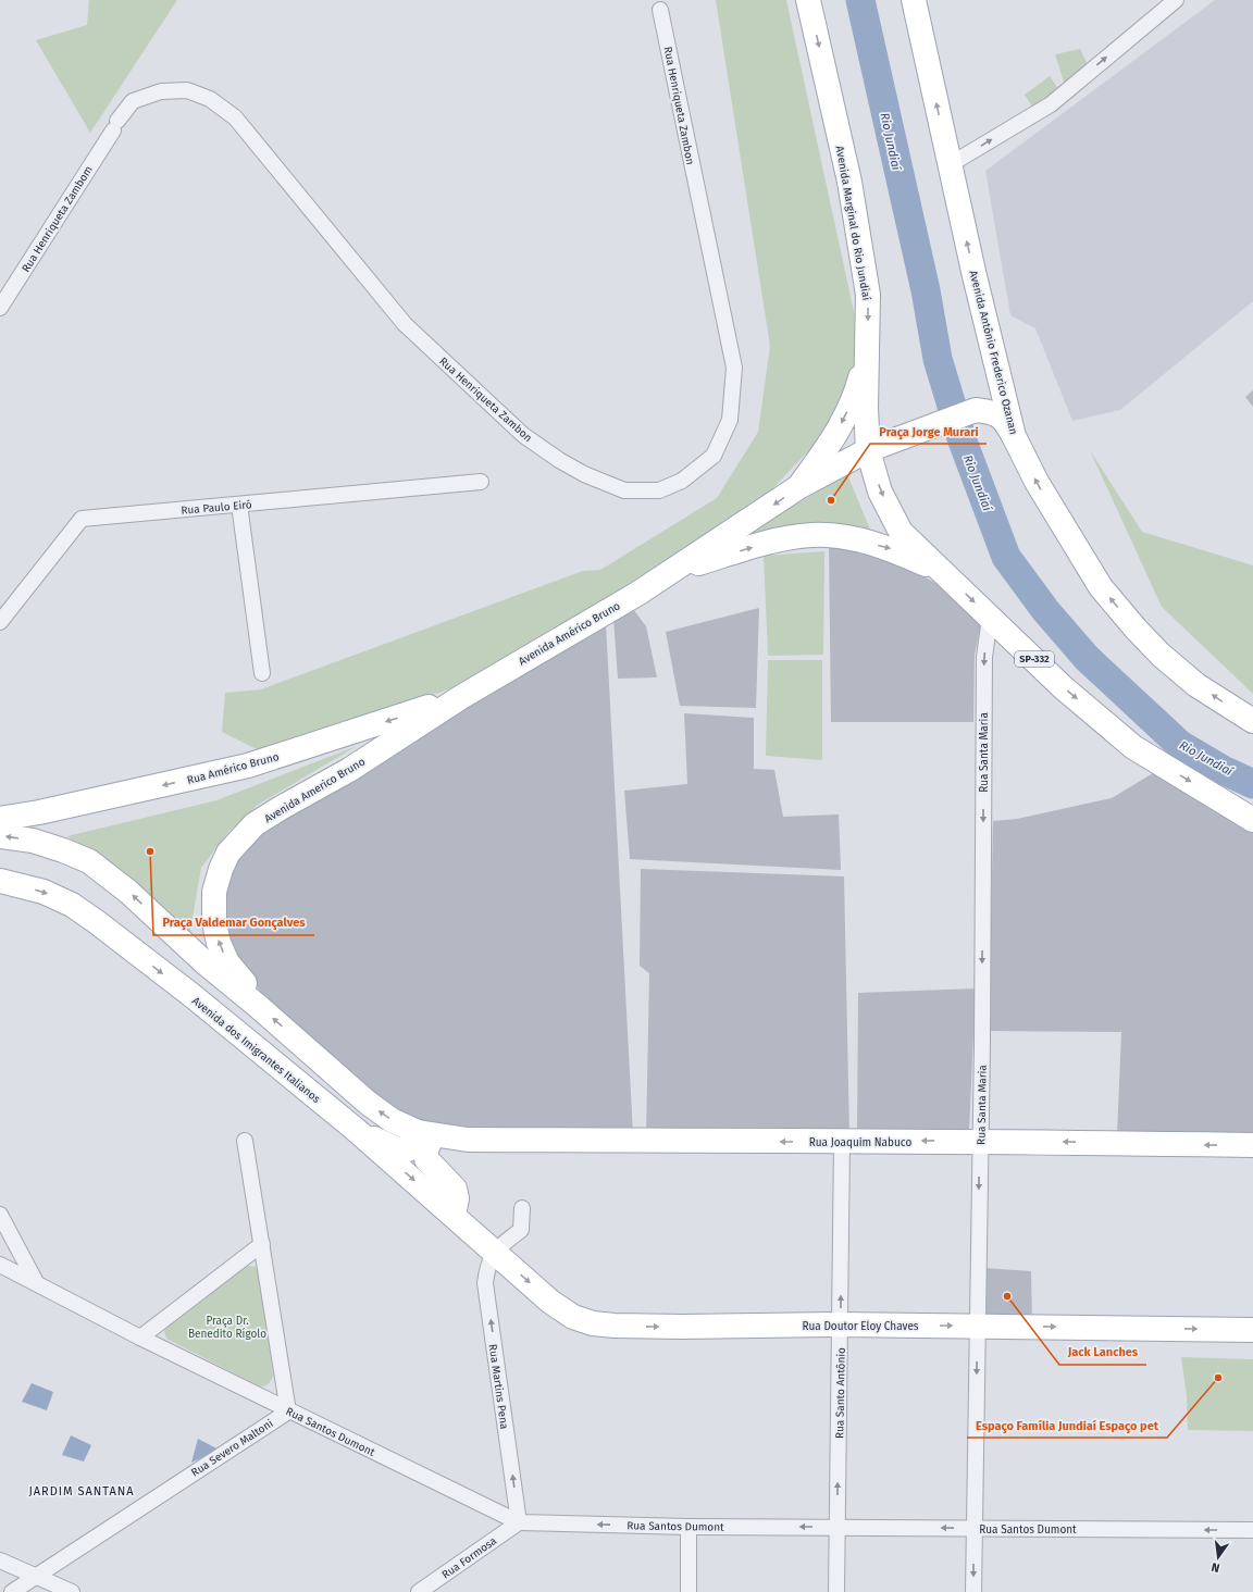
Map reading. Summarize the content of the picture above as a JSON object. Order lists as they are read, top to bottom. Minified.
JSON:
{"streets":{"main road":["Avenida Marginal do Rio Jundiaí","Avenida Antônio Frederico Ozanan","Avenida Américo Bruno","SP-332","Rua Américo Bruno","Avenida Americo Bruno","Avenida dos Imigrantes Italianos","Rua Joaquim Nabuco","Rua Doutor Eloy Chaves"],"street":["Rua Henriqueta Zambon","Rua Henriqueta Zambom","Rua Paulo Eiró","Rua Santa Maria","Rua Martins Pena","Rua Santo Antônio","Rua Santos Dumont","Rua Severo Maltoni","Rua Formosa"]},"crossings":[["Rua Henriqueta Zambon","Rua Henriqueta Zambom"],["Avenida Marginal do Rio Jundiaí","SP-332"],["Avenida Américo Bruno","Rua Américo Bruno"],["Avenida Américo Bruno","Avenida Americo Bruno"],["SP-332","Rua Santa Maria"],["Rua Santa Maria","Rua Joaquim Nabuco"],["Rua Santa Maria","Rua Doutor Eloy Chaves"],["Rua Santa Maria","Rua Santos Dumont"],["Rua Américo Bruno","Avenida Americo Bruno"],["Avenida dos Imigrantes Italianos","Rua Doutor Eloy Chaves"],["Avenida dos Imigrantes Italianos","Rua Martins Pena"],["Rua Joaquim Nabuco","Rua Santo Antônio"],["Rua Doutor Eloy Chaves","Rua Martins Pena"],["Rua Doutor Eloy Chaves","Rua Santo Antônio"],["Rua Martins Pena","Rua Santos Dumont"],["Rua Martins Pena","Rua Formosa"],["Rua Santo Antônio","Rua Santos Dumont"],["Rua Santos Dumont","Rua Severo Maltoni"],["Rua Santos Dumont","Rua Formosa"]],"one_way":["Avenida Marginal do Rio Jundiaí","Avenida Antônio Frederico Ozanan","Rua Santa Maria","Rua Américo Bruno","Avenida Americo Bruno","Rua Joaquim Nabuco","Rua Doutor Eloy Chaves","Rua Martins Pena","Rua Santo Antônio","Rua Santos Dumont"],"districts":["JARDIM SANTANA"],"water":["Rio Jundiaí"],"parks":["Praça Dr. Benedito Rígolo"],"places":["Praça Jorge Murari","Praça Valdemar Gonçalves","Jack Lanches","Espaço Família Jundiaí Espaço pet"],"north":"bottom"}
